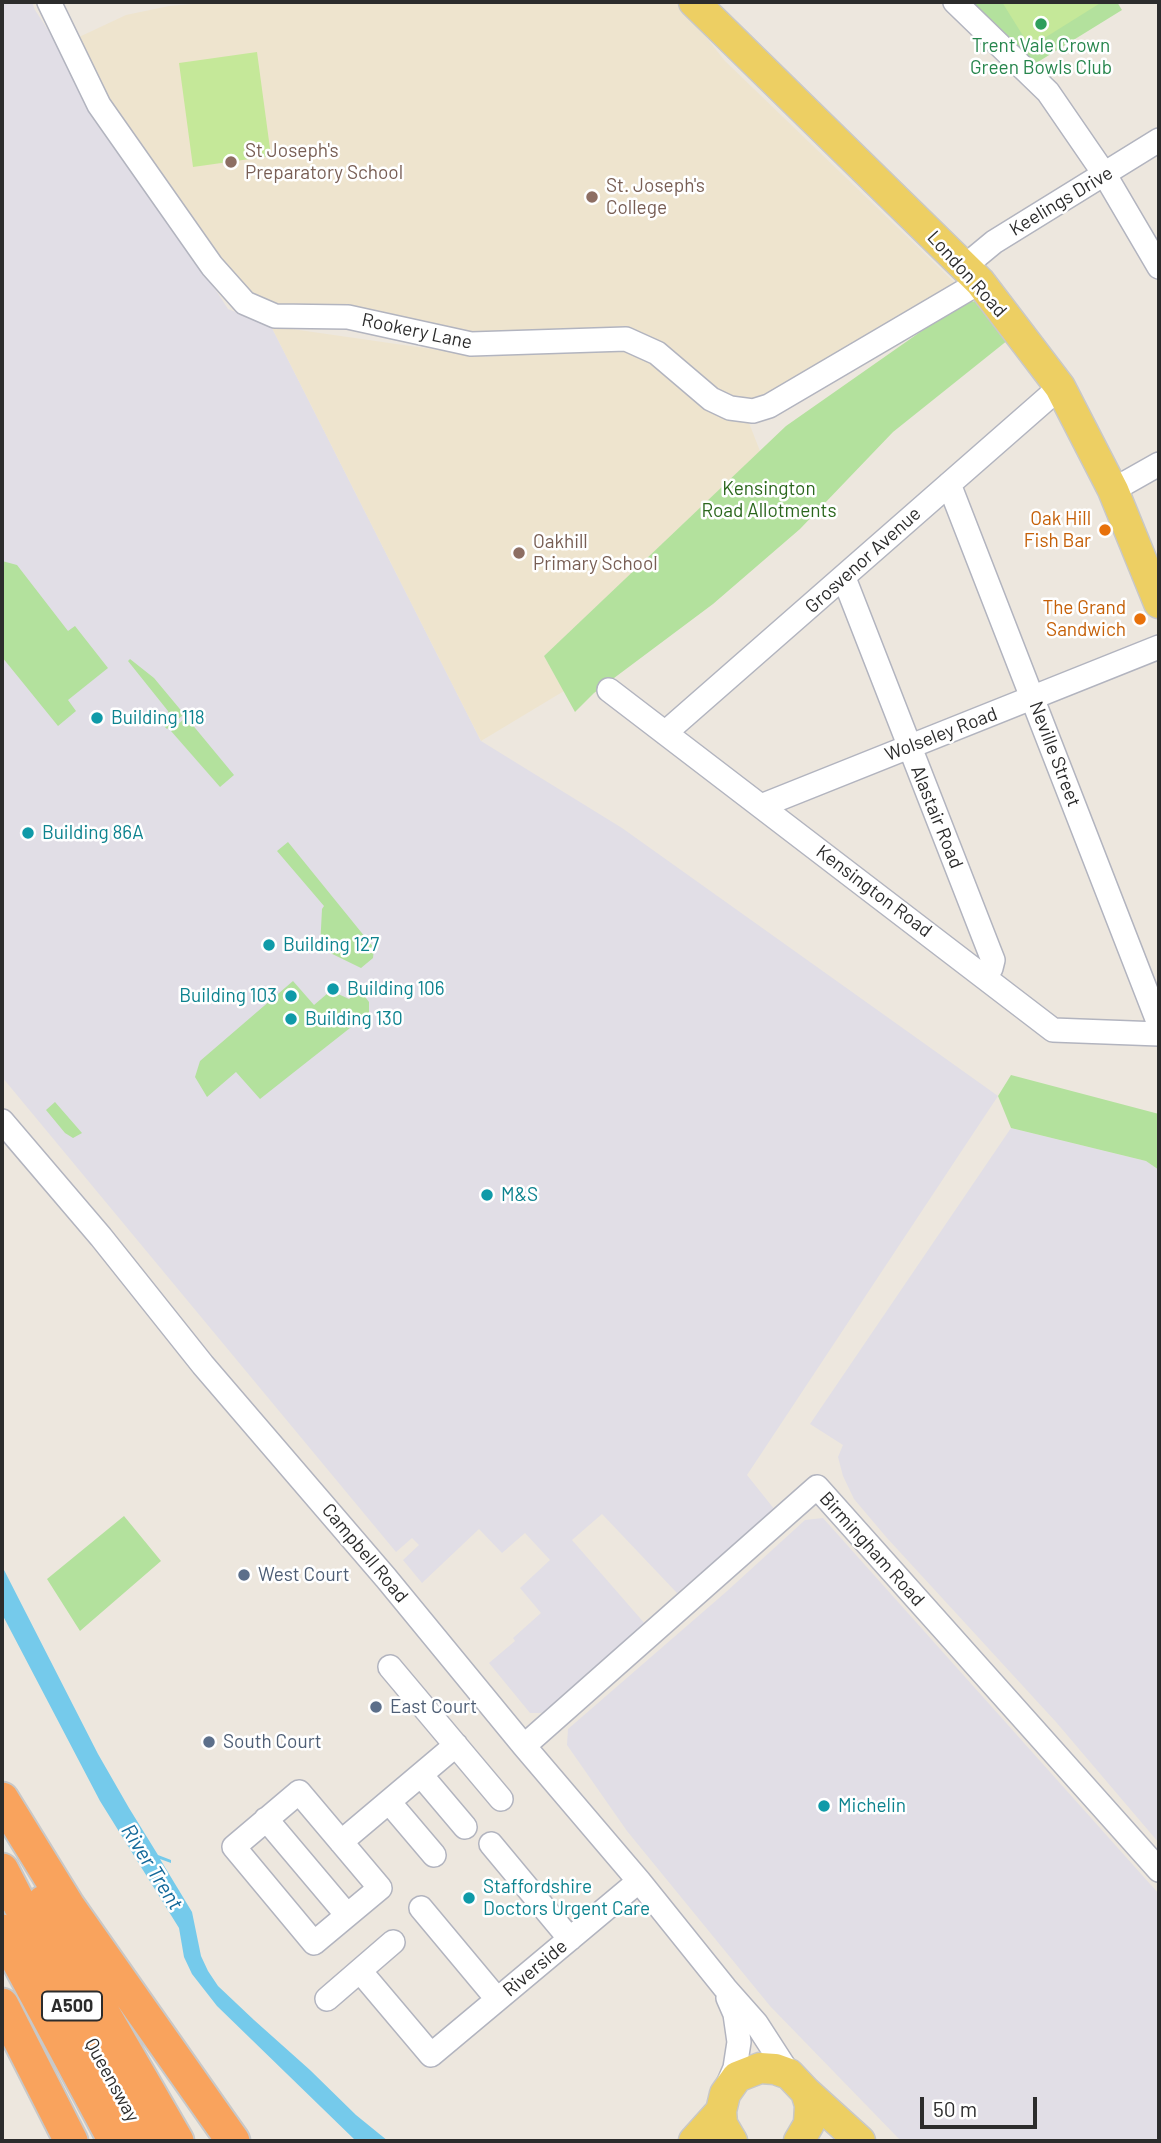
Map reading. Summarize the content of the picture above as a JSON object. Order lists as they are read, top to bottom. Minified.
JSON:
{"streets":{"highway":["A500","Queensway"],"main road":["London Road","Campbell Road"],"street":["Keelings Drive","Rookery Lane","Grosvenor Avenue","Wolseley Road","Neville Street","Alastair Road","Kensington Road","Birmingham Road","Riverside"]},"crossings":[["Keelings Drive","London Road"],["Keelings Drive","Rookery Lane"],["London Road","Rookery Lane"],["London Road","Grosvenor Avenue"],["Grosvenor Avenue","Neville Street"],["Grosvenor Avenue","Alastair Road"],["Grosvenor Avenue","Kensington Road"],["Wolseley Road","Neville Street"],["Wolseley Road","Alastair Road"],["Wolseley Road","Kensington Road"],["Alastair Road","Kensington Road"],["Birmingham Road","Campbell Road"],["Campbell Road","Riverside"]],"water":["River Trent"],"parks":["Kensington Road Allotments"],"places":["Trent Vale Crown Green Bowls Club","St Joseph's Preparatory School","St. Joseph's College","Oak Hill Fish Bar","Oakhill Primary School","The Grand Sandwich","Building 118","Building 86A","Building 127","Building 106","Building 103","Building 130","M&S","West Court","East Court","South Court","Michelin","Staffordshire Doctors Urgent Care"],"scale_bar":"50 m"}
